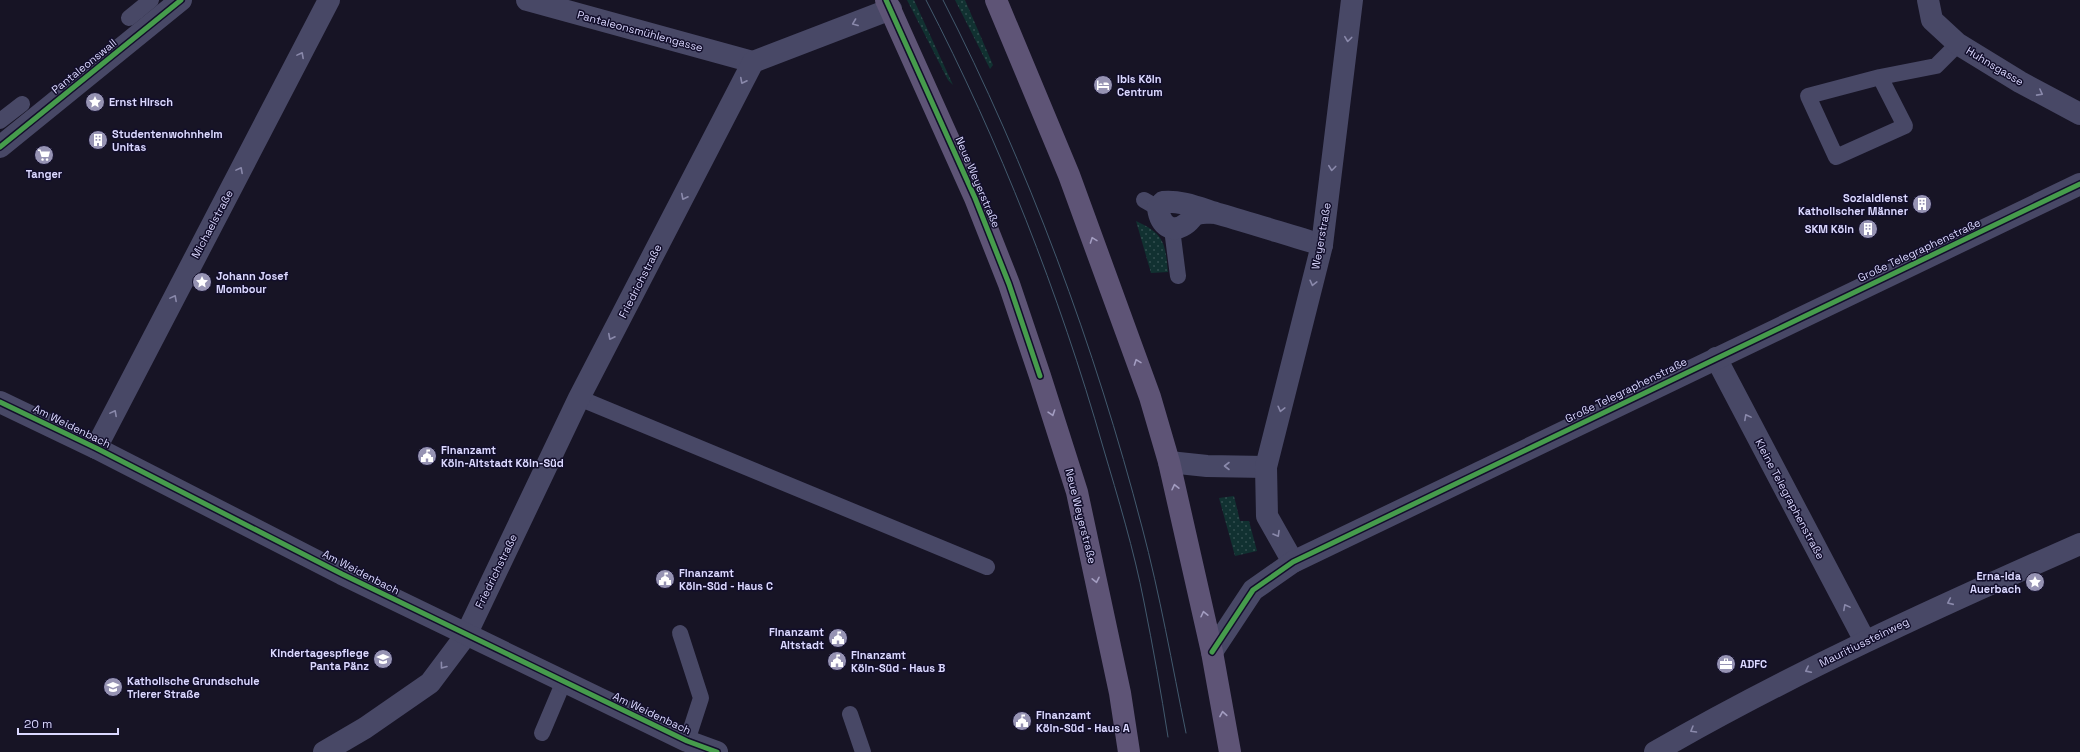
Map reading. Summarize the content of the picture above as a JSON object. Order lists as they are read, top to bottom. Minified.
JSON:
{"streets":{"main road":["Neue Weyerstraße"],"street":["Pantaleonsmühlengasse","Pantaleonswall","Huhnsgasse","Michaelstraße","Weyerstraße","Große Telegraphenstraße","Friedrichstraße","Am Weidenbach","Kleine Telegraphenstraße","Mauritiussteinweg"]},"crossings":[["Pantaleonsmühlengasse","Friedrichstraße"],["Michaelstraße","Am Weidenbach"],["Weyerstraße","Große Telegraphenstraße"],["Große Telegraphenstraße","Kleine Telegraphenstraße"],["Friedrichstraße","Am Weidenbach"],["Kleine Telegraphenstraße","Mauritiussteinweg"]],"one_way":["Huhnsgasse","Michaelstraße","Weyerstraße","Friedrichstraße","Kleine Telegraphenstraße","Mauritiussteinweg"],"places":{"hotel":["Ibis Köln Centrum"],"place":["Ernst Hirsch","Johann Josef Mombour","Erna-Ida Auerbach"],"building":["Studentenwohnheim Unitas","Sozialdienst Katholischer Männer","SKM Köln"],"supermarket":["Tanger"],"public building":["Finanzamt Köln-Altstadt Köln-Süd","Finanzamt Köln-Süd - Haus C","Finanzamt Altstadt","Finanzamt Köln-Süd - Haus B","Finanzamt Köln-Süd - Haus A"],"school or university":["Kindertagespflege Panta Pänz","Katholische Grundschule Trierer Straße"],"office":["ADFC"]},"scale_bar":"20 m"}
